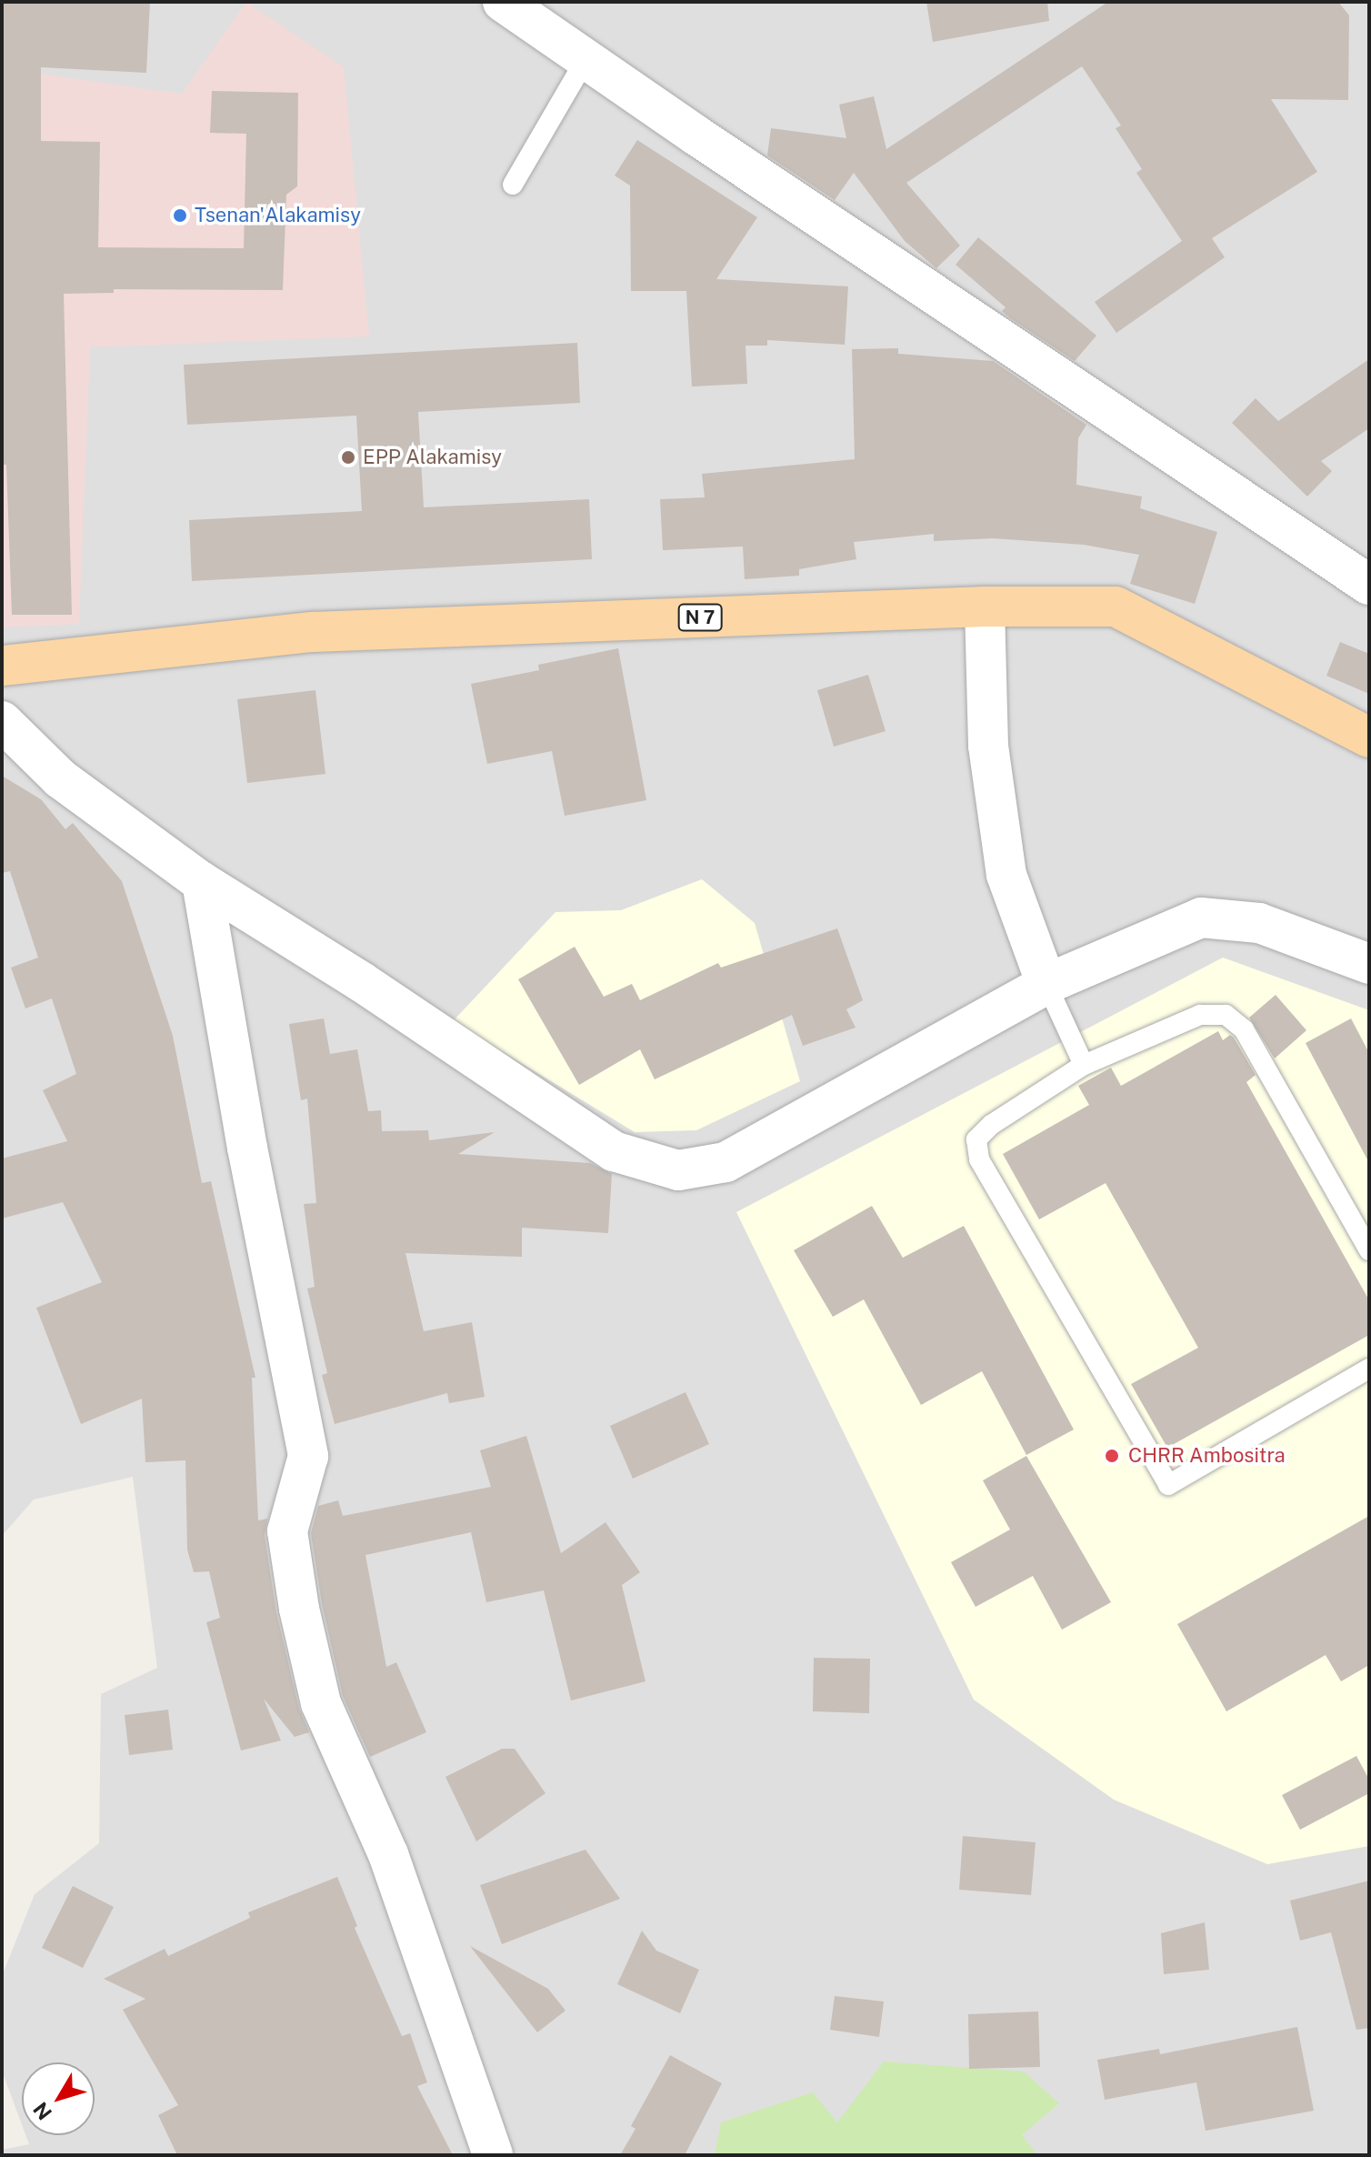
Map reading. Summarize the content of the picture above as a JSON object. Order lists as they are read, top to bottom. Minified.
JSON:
{"streets":{"main road":["N 7"]},"places":["Tsenan'Alakamisy","EPP Alakamisy","CHRR Ambositra"],"north":"bottom left"}
